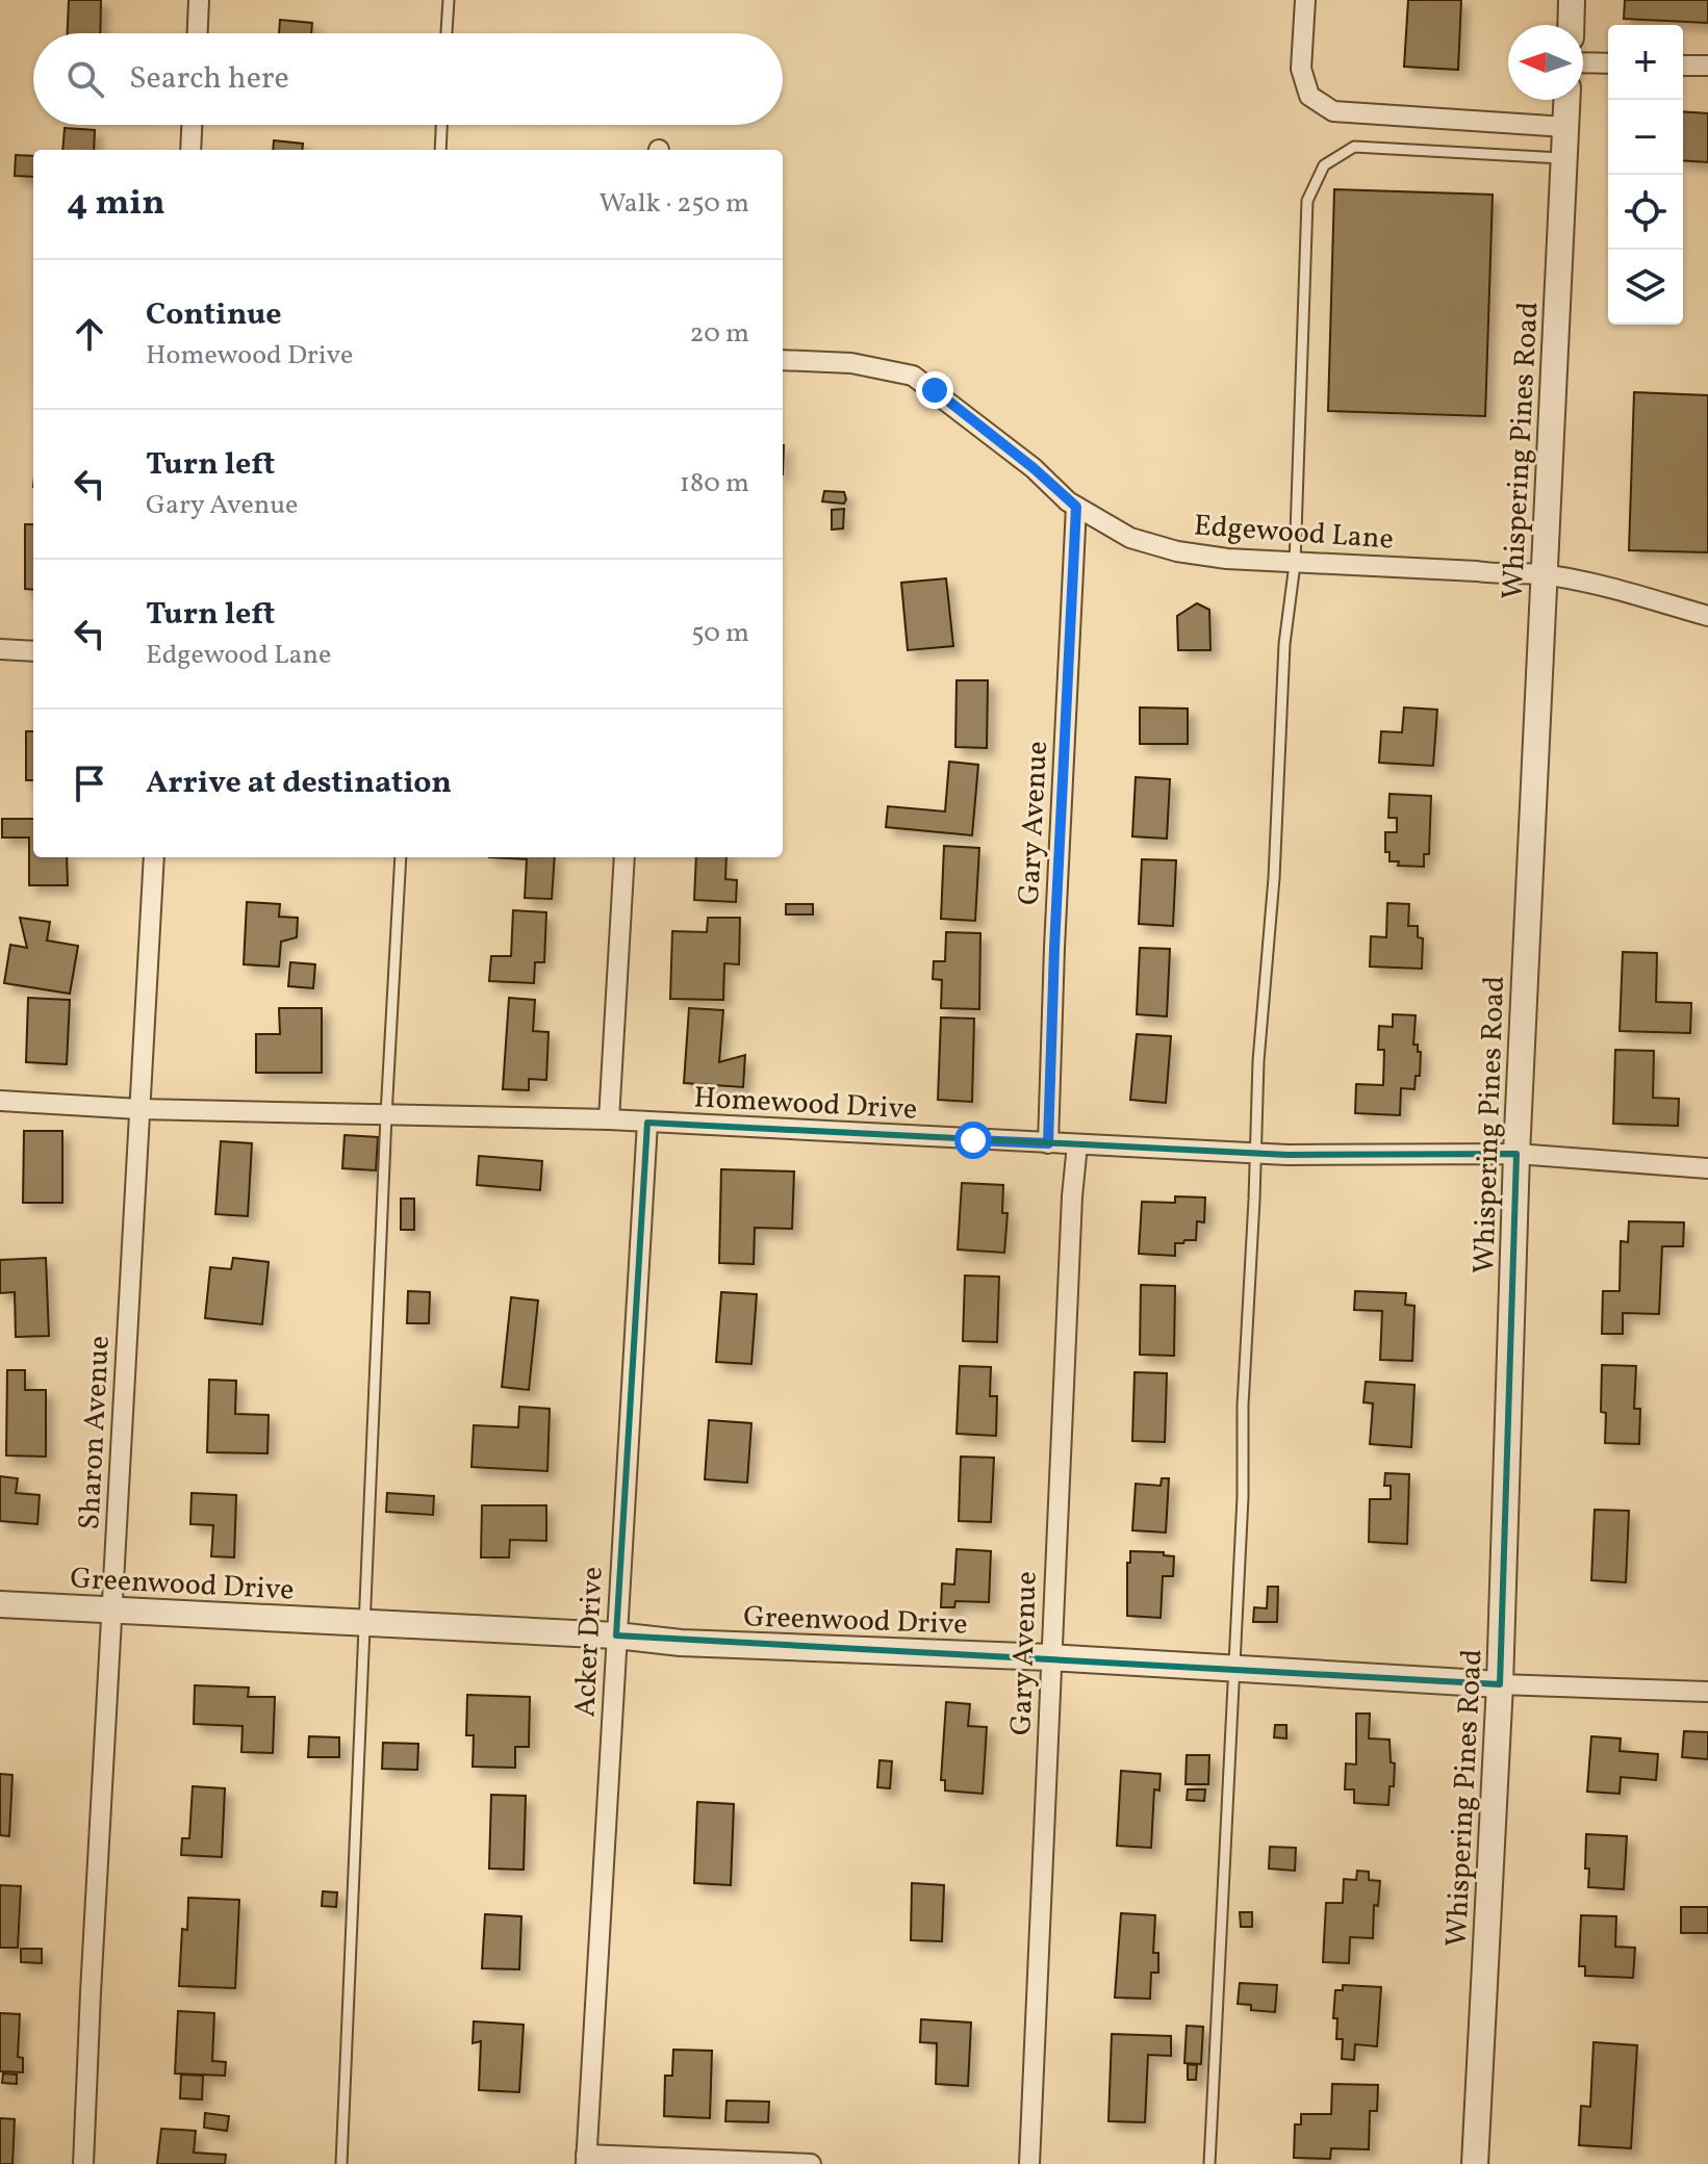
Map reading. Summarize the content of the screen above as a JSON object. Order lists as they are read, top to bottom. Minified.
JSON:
{"streets":{"street":["Whispering Pines Road","Edgewood Lane","Gary Avenue","Homewood Drive","Sharon Avenue","Greenwood Drive","Acker Drive"]},"crossings":[["Whispering Pines Road","Edgewood Lane"],["Whispering Pines Road","Homewood Drive"],["Whispering Pines Road","Greenwood Drive"],["Edgewood Lane","Gary Avenue"],["Gary Avenue","Homewood Drive"],["Gary Avenue","Greenwood Drive"],["Homewood Drive","Sharon Avenue"],["Homewood Drive","Acker Drive"],["Sharon Avenue","Greenwood Drive"],["Greenwood Drive","Acker Drive"]],"north":"left","page":{"map_buttons":["+","−"],"search":"Search here","heading":["4 min","Walk · 250 m"],"list":[["Continue","Homewood Drive","20 m"],["Turn left","Gary Avenue","180 m"],["Turn left","Edgewood Lane","50 m"],"Arrive at destination"]}}
